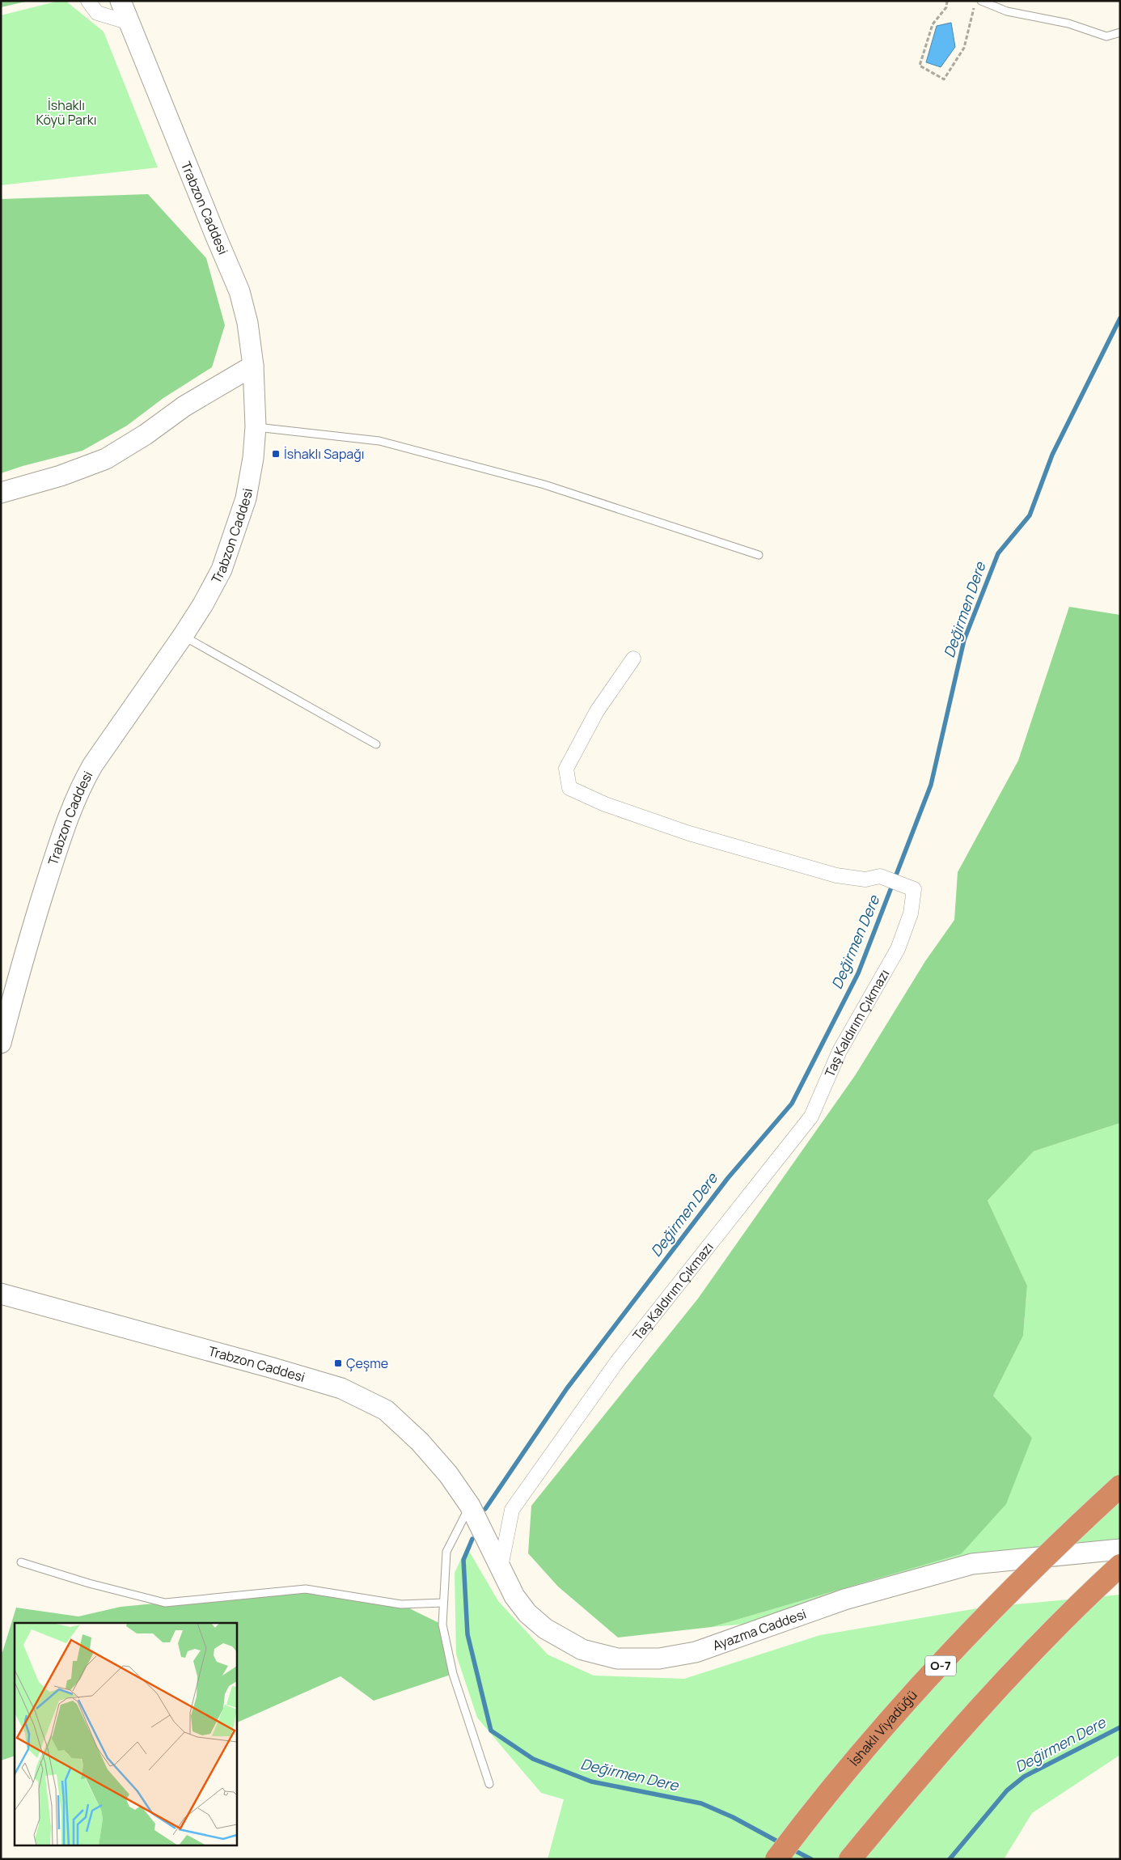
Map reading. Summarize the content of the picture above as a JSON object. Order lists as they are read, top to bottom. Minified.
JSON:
{"streets":{"highway":["O-7","İshaklı Viyadüğü"],"street":["Trabzon Caddesi","Taş Kaldırım Çıkmazı","Ayazma Caddesi"]},"crossings":[["Trabzon Caddesi","Ayazma Caddesi"],["Taş Kaldırım Çıkmazı","Ayazma Caddesi"]],"water":["Değirmen Dere"],"parks":["İshaklı Köyü Parkı"],"places":{"transit":["İshaklı Sapağı","Çeşme"]}}
